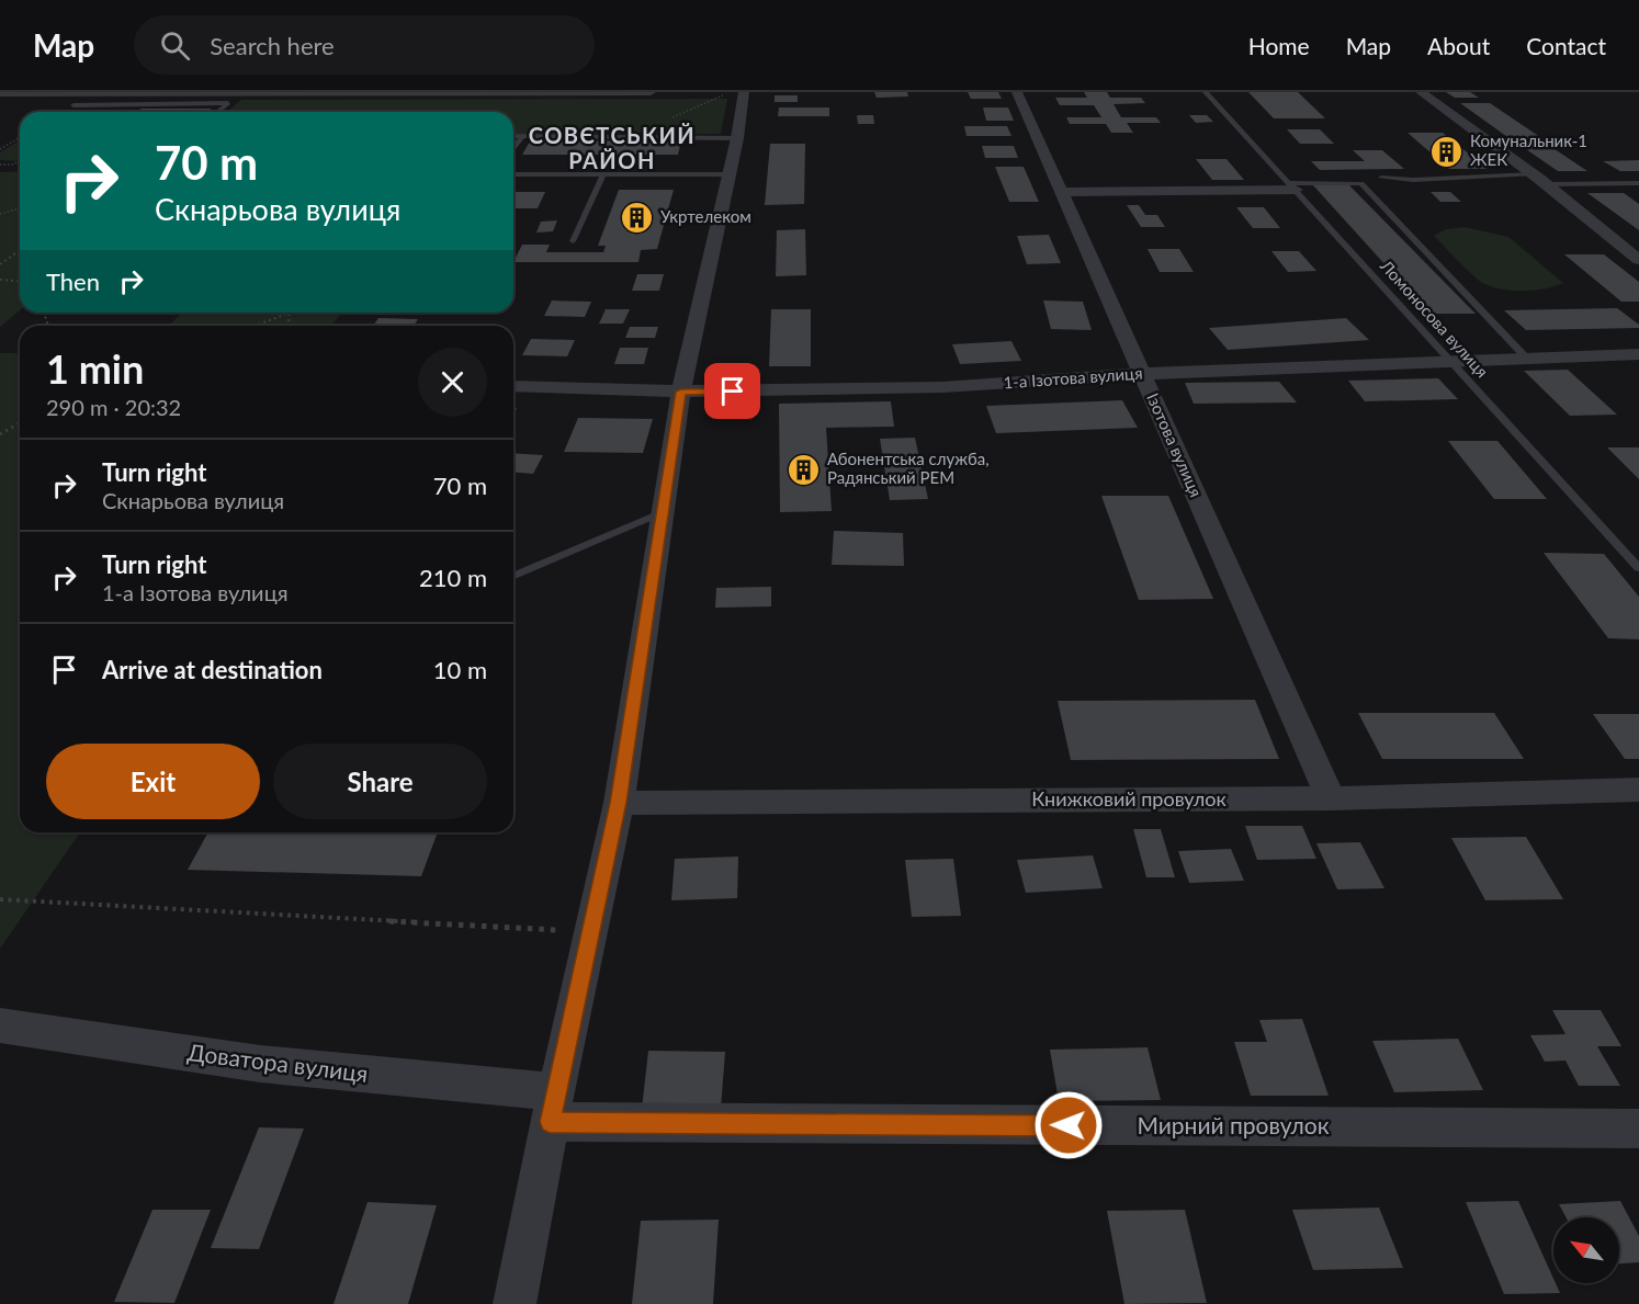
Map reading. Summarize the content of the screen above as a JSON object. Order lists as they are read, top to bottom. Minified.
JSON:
{"streets":{"street":["1-а Ізотова вулиця","Ізотова вулиця","Книжковий провулок","Доватора вулиця","Мирний провулок"],"lane":["Ломоносова вулиця"]},"crossings":[["Ломоносова вулиця","1-а Ізотова вулиця"],["1-а Ізотова вулиця","Ізотова вулиця"],["Ізотова вулиця","Книжковий провулок"],["Доватора вулиця","Мирний провулок"]],"districts":["СОВЄТСЬКИЙ РАЙОН"],"places":{"building":["Комунальник-1 ЖЕК","Укртелеком","Абонентська служба, Радянський РЕМ"]},"north":"top left","page":{"header":"Map","search":"Search here","nav":["Home","Map","About","Contact"],"turn":["70 m","Скнарьова вулиця"],"then":"Then","heading":["1 min","290 m · 20:32"],"list":[{"name":"Turn right","note":"Скнарьова вулиця","value":"70 m"},{"name":"Turn right","note":"1-а Ізотова вулиця","value":"210 m"},{"name":"Arrive at destination","value":"10 m"}],"buttons":["Exit","Share"]}}
